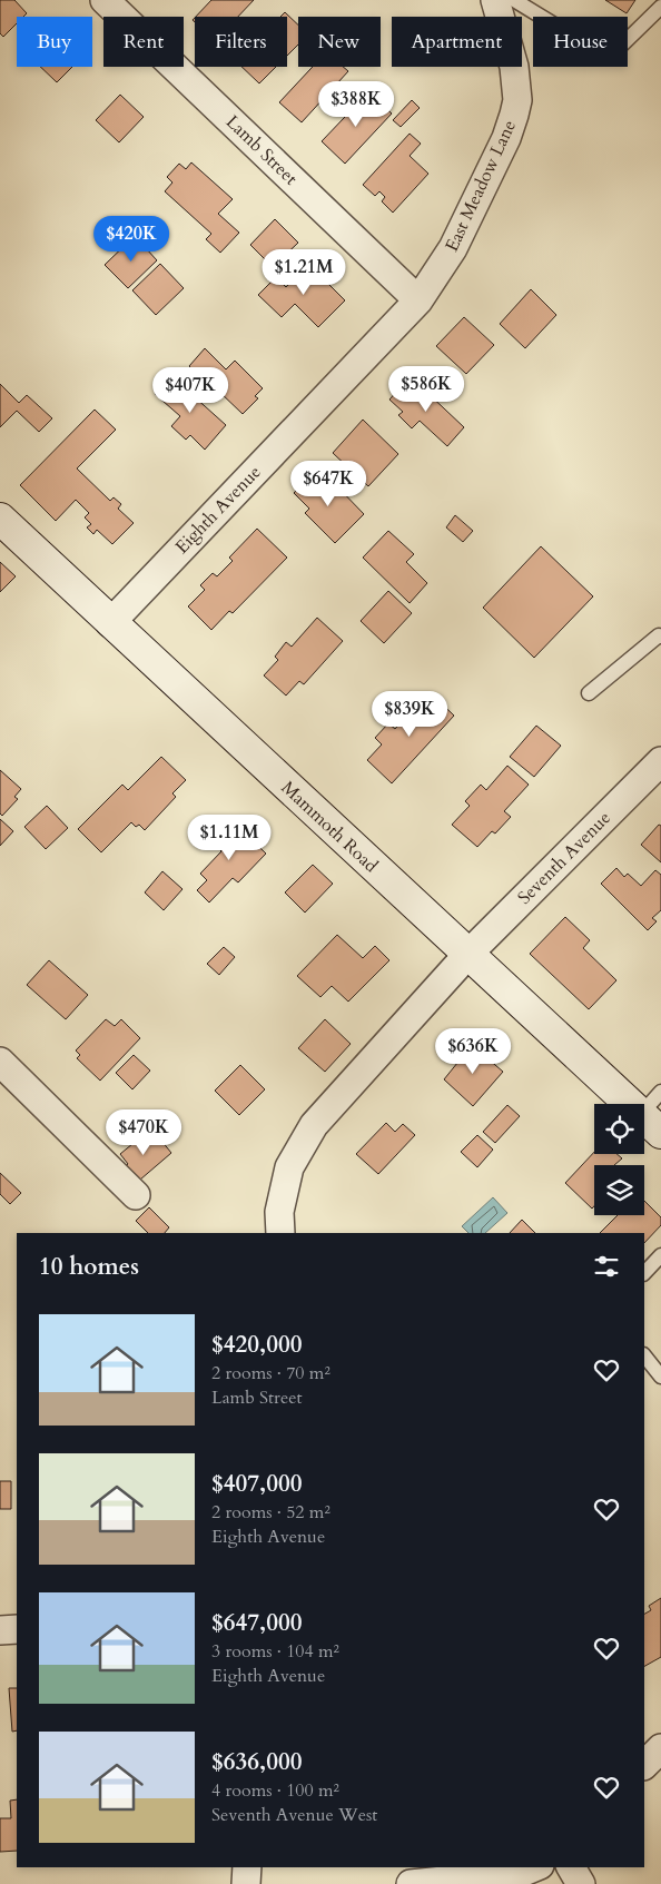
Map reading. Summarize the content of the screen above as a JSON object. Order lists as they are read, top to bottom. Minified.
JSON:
{"streets":{"main road":["Mammoth Road"],"street":["Lamb Street","East Meadow Lane","Eighth Avenue","Seventh Avenue"]},"crossings":[["Lamb Street","East Meadow Lane"],["Lamb Street","Eighth Avenue"],["East Meadow Lane","Eighth Avenue"],["Eighth Avenue","Mammoth Road"],["Mammoth Road","Seventh Avenue"]],"page":{"chip":["Buy","Rent","Filters","New","Apartment","House"],"price":["$388K","$420K","$1.21M","$586K","$407K","$647K","$839K","$1.11M","$636K","$470K"],"heading":"10 homes","list":[{"name":"$420,000","note":"2 rooms · 70 m² · Lamb Street"},{"name":"$407,000","note":"2 rooms · 52 m² · Eighth Avenue"},{"name":"$647,000","note":"3 rooms · 104 m² · Eighth Avenue"},{"name":"$636,000","note":"4 rooms · 100 m² · Seventh Avenue West"}]}}
